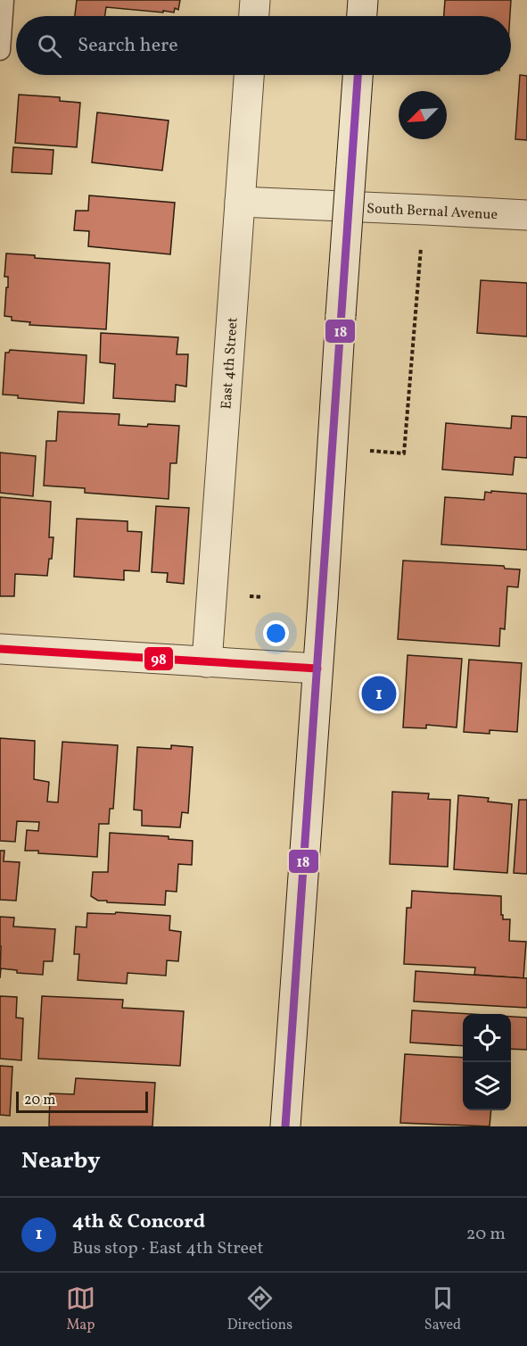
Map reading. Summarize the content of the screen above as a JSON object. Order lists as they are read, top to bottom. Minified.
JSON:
{"streets":{"street":["South Bernal Avenue","East 4th Street"]},"crossings":[["South Bernal Avenue","East 4th Street"]],"lines":["transit line 18","transit line 98"],"scale_bar":"20 m","north":"bottom left","page":{"search":"Search here","pins":"1","scale":"20 m","heading":"Nearby","list":[{"mark":"1","name":"4th & Concord","note":"Bus stop · East 4th Street","value":"20 m"}],"nav":["Map","Directions","Saved"]}}
